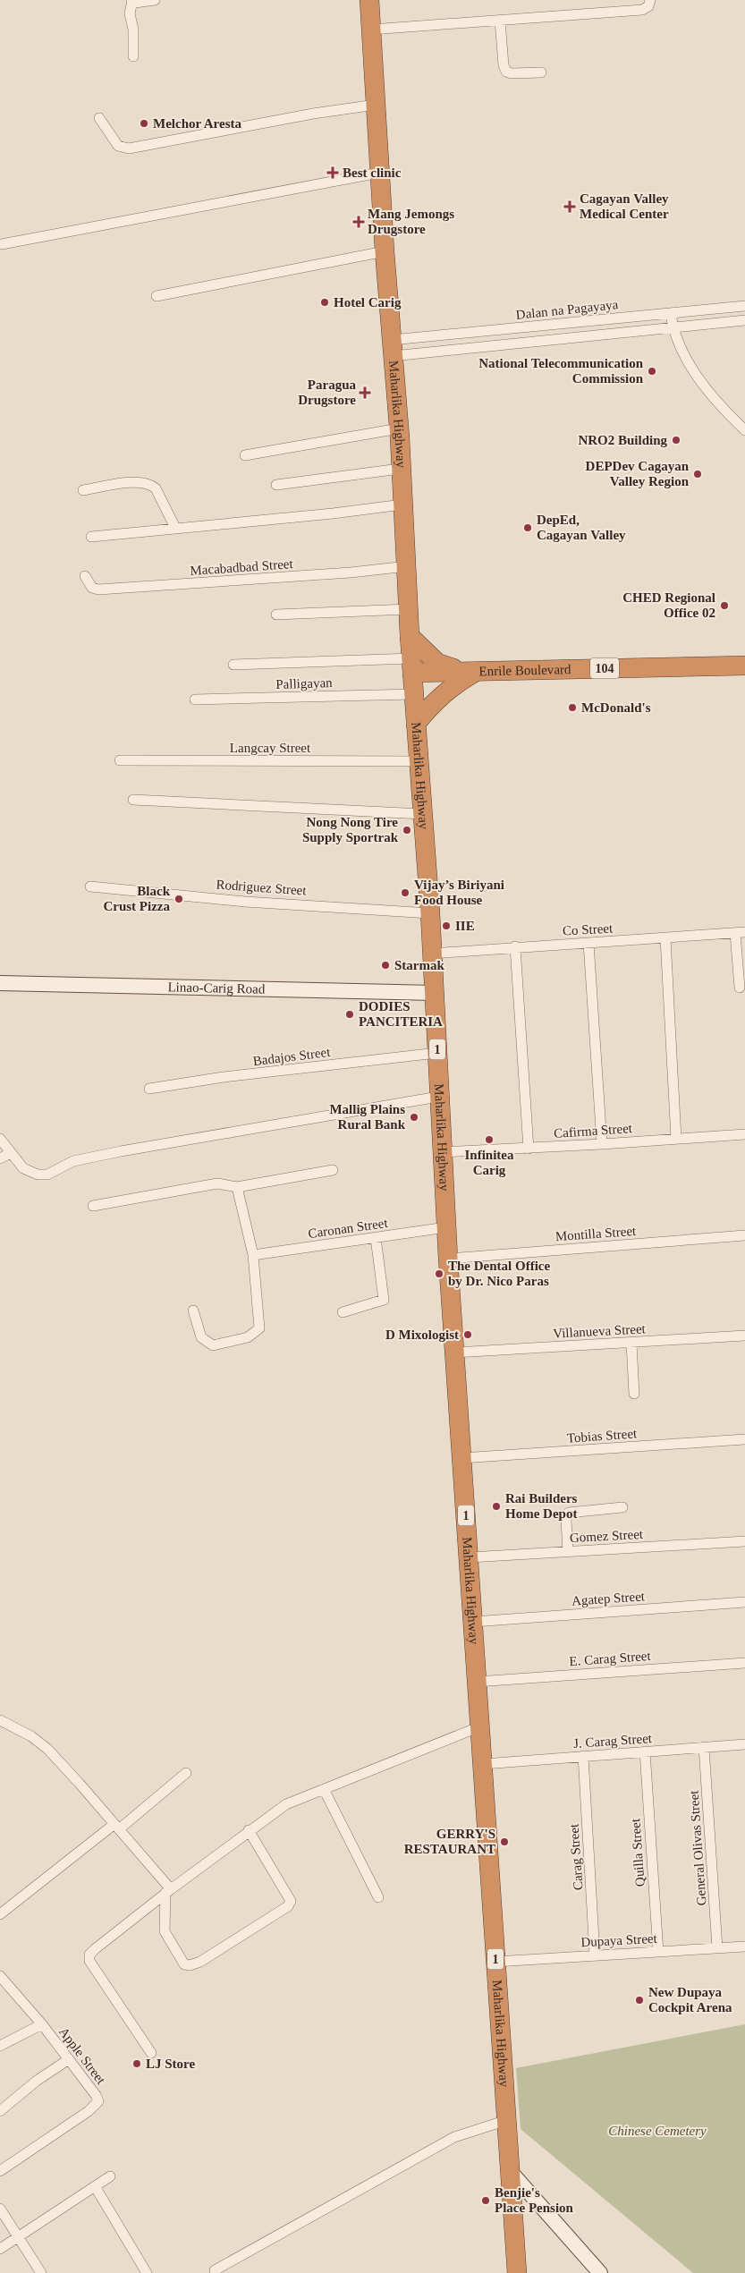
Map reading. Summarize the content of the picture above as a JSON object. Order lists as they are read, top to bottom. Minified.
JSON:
{"streets":{"highway":["Maharlika Highway","104","Enrile Boulevard","1"],"main road":["Linao-Carig Road"],"street":["Dalan na Pagayaya","Macabadbad Street","Palligayan","Langcay Street","Rodriguez Street","Co Street","Badajos Street","Cafirma Street","Caronan Street","Montilla Street","Villanueva Street","Tobias Street","Gomez Street","Agatep Street","E. Carag Street","J. Carag Street","General Olivas Street","Quilla Street","Carag Street","Dupaya Street","Apple Street"]},"crossings":[["Dalan na Pagayaya","Maharlika Highway"],["Maharlika Highway","Macabadbad Street"],["Maharlika Highway","Enrile Boulevard"],["Maharlika Highway","Palligayan"],["Maharlika Highway","Langcay Street"],["Maharlika Highway","Rodriguez Street"],["Maharlika Highway","Co Street"],["Maharlika Highway","Linao-Carig Road"],["Maharlika Highway","Badajos Street"],["Maharlika Highway","Cafirma Street"],["Maharlika Highway","Caronan Street"],["Maharlika Highway","Montilla Street"],["Maharlika Highway","Villanueva Street"],["Maharlika Highway","Tobias Street"],["Maharlika Highway","Gomez Street"],["Maharlika Highway","Agatep Street"],["Maharlika Highway","E. Carag Street"],["Maharlika Highway","J. Carag Street"],["Maharlika Highway","Dupaya Street"],["J. Carag Street","General Olivas Street"],["J. Carag Street","Quilla Street"],["J. Carag Street","Carag Street"],["General Olivas Street","Dupaya Street"],["Quilla Street","Dupaya Street"],["Carag Street","Dupaya Street"]],"parks":["Chinese Cemetery"],"places":{"other":["Melchor Aresta","Hotel Carig","National Telecommunication Commission","NRO2 Building","DEPDev Cagayan Valley Region","DepEd, Cagayan Valley","CHED Regional Office 02","McDonald's","Nong Nong Tire Supply Sportrak","Vijay’s Biriyani Food House","Black Crust Pizza","IIE","Starmak","DODIES PANCITERIA","Mallig Plains Rural Bank","Infinitea Carig","The Dental Office by Dr. Nico Paras","D Mixologist","Rai Builders Home Depot","GERRY'S RESTAURANT","New Dupaya Cockpit Arena","LJ Store","Benjie's Place Pension"],"health":["Best clinic","Cagayan Valley Medical Center","Mang Jemongs Drugstore","Paragua Drugstore"]}}
